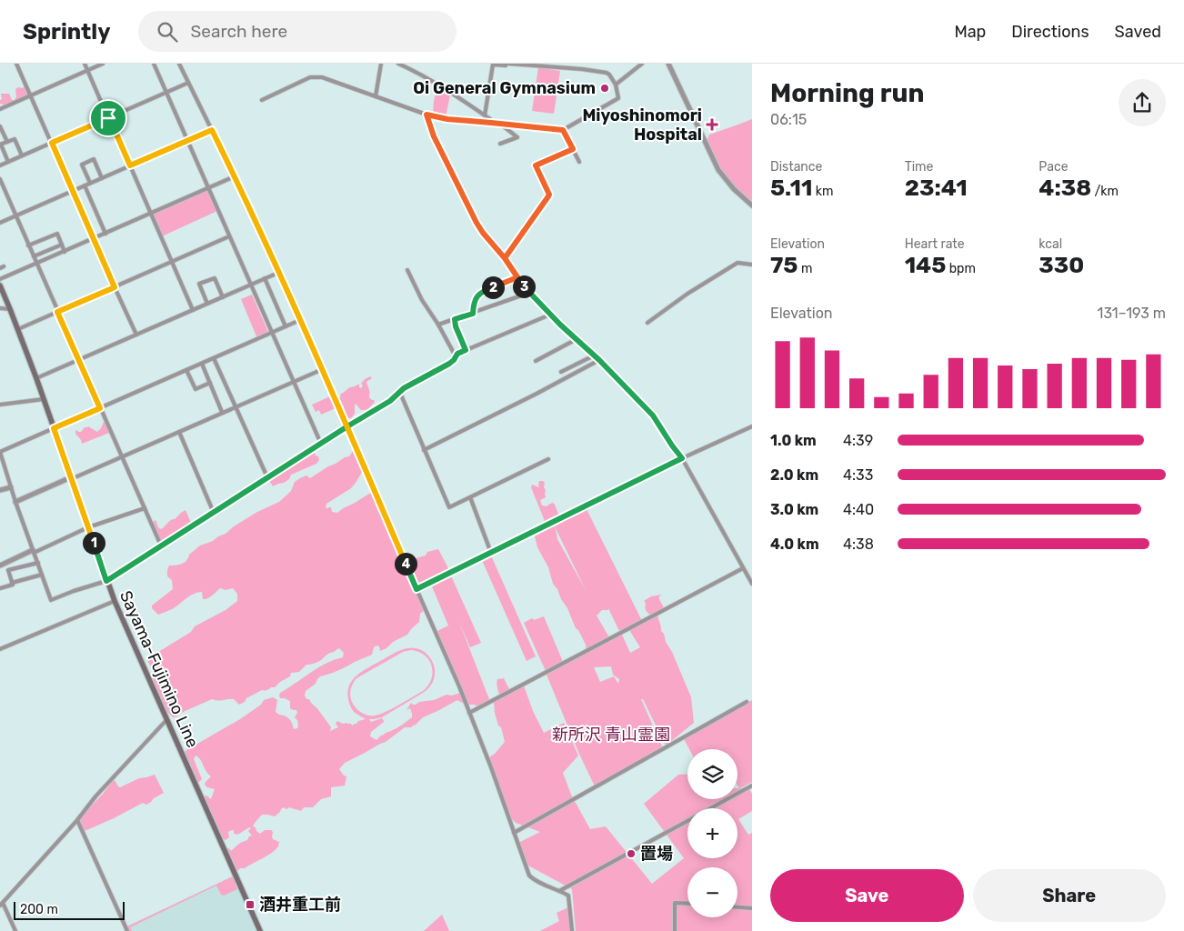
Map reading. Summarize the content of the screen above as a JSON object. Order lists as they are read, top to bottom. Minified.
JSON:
{"streets":{"main road":["Sayama-Fujimino Line"]},"parks":["新所沢 青山霊園"],"places":{"other":["Oi General Gymnasium","置場"],"health":["Miyoshinomori Hospital"],"transit":["酒井重工前"]},"scale_bar":"200 m","page":{"header":"Sprintly","search":"Search here","nav":["Map","Directions","Saved"],"heading":["Morning run","06:15"],"stats":[["Distance","5.11 km"],["Time","23:41"],["Pace","4:38 /km"],["Elevation","75 m"],["Heart rate","145 bpm"],["kcal","330"]],"pins":["3","2","1","4"],"chart":["Elevation","131–193 m"],"list":[{"name":"1.0 km","note":"4:39"},{"name":"2.0 km","note":"4:33"},{"name":"3.0 km","note":"4:40"},{"name":"4.0 km","note":"4:38"}],"map_buttons":["+","−"],"buttons":["Save","Share"],"scale":"200 m"}}
